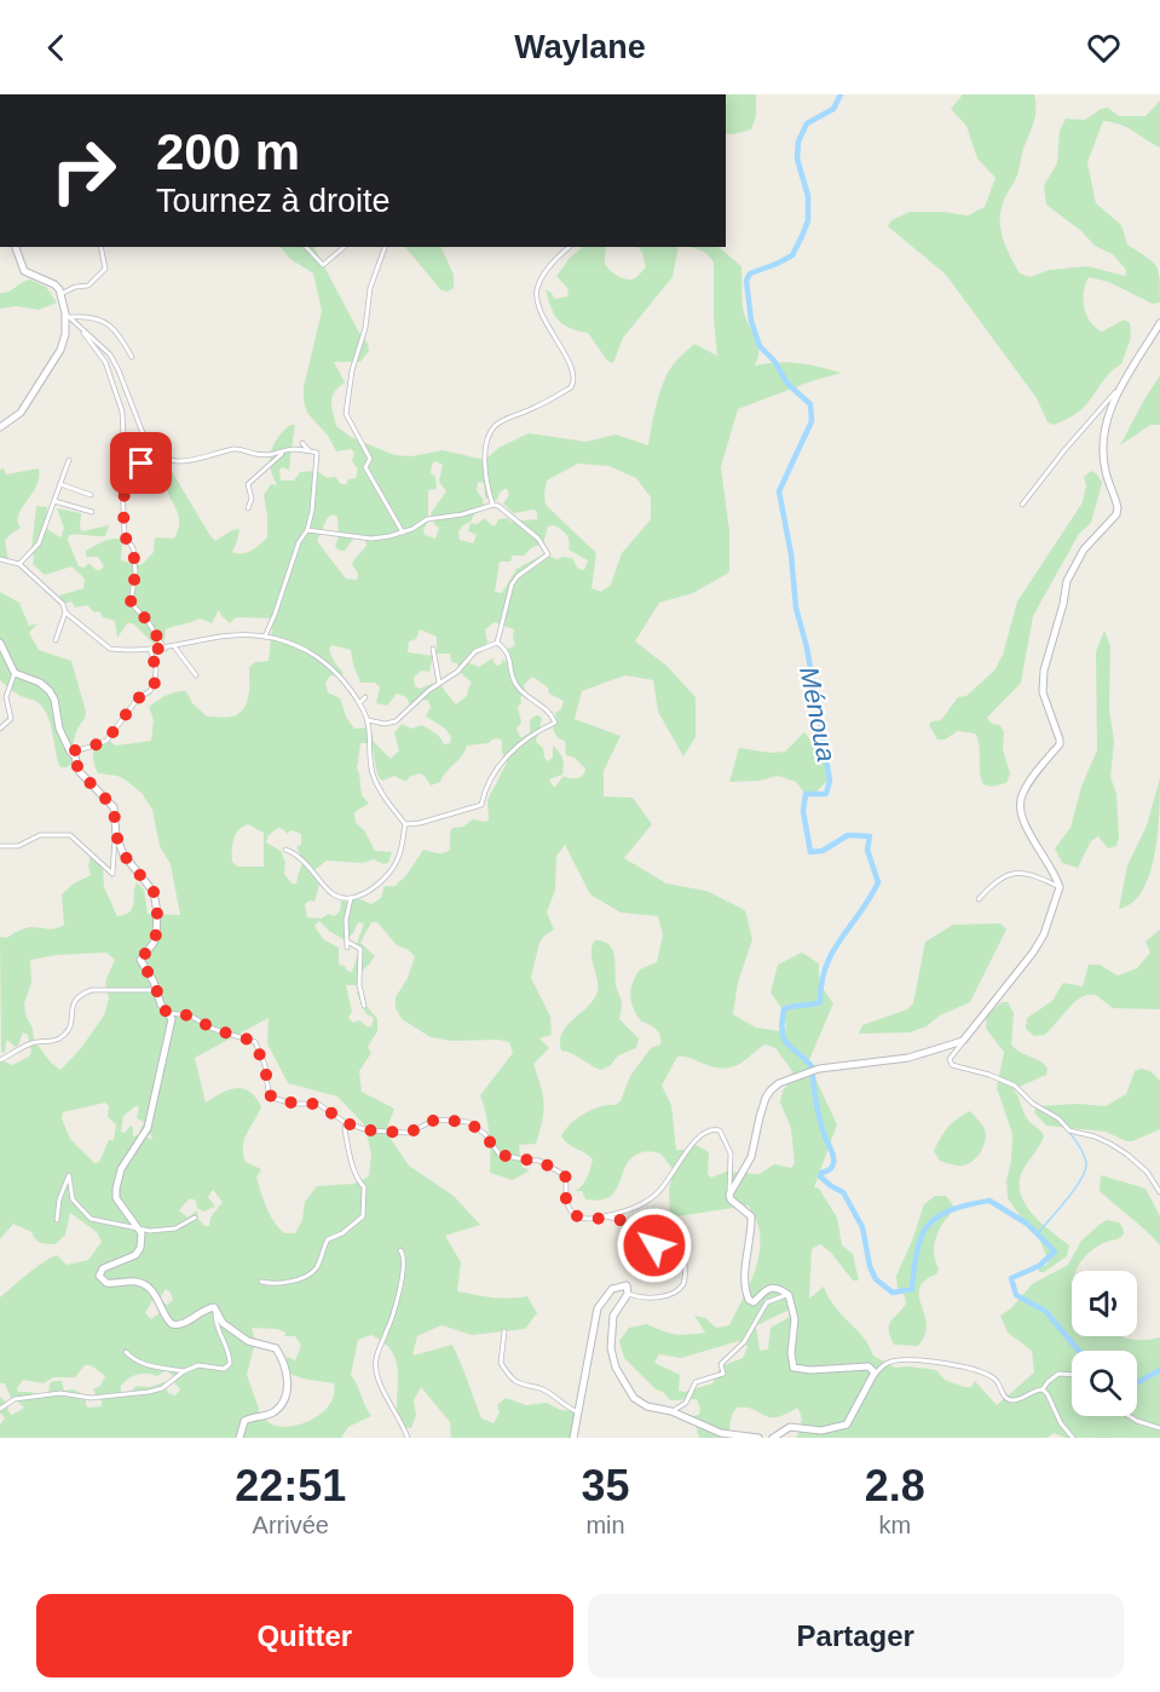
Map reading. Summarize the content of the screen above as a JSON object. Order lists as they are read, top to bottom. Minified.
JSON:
{"water":["Ménoua"],"page":{"header":"Waylane","turn":["200 m","Tournez à droite"],"eta":["22:51","Arrivée","35","min","2.8","km"],"buttons":["Quitter","Partager"]}}
